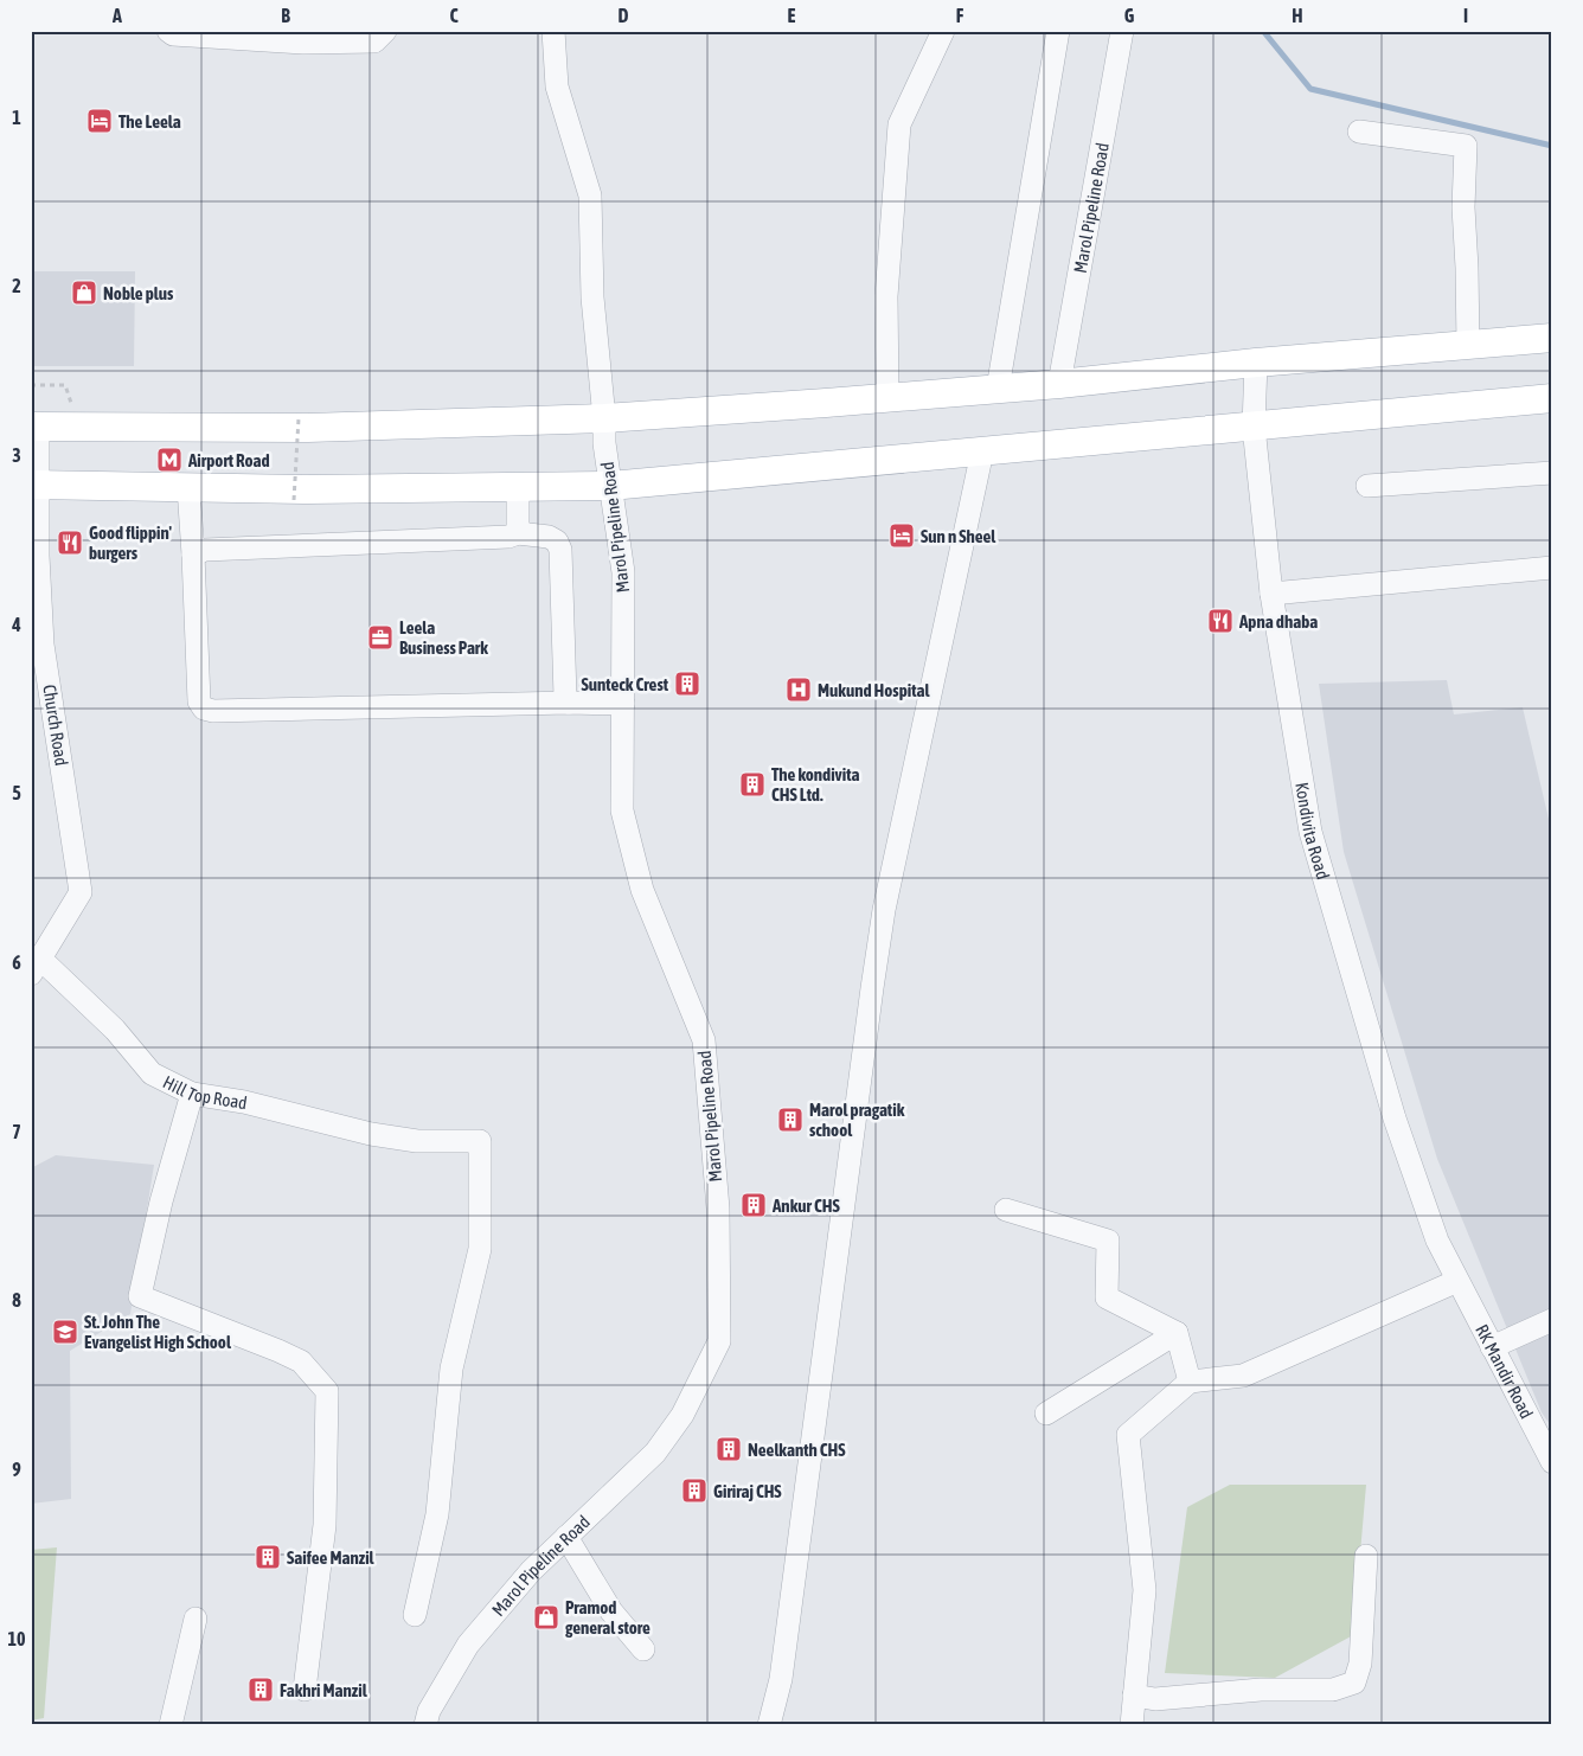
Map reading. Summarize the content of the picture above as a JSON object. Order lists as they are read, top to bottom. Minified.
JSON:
{"streets":{"street":["Marol Pipeline Road","Church Road","Kondivita Road","Hill Top Road","RK Mandir Road"]},"crossings":[["Church Road","Hill Top Road"],["Kondivita Road","RK Mandir Road"]],"places":{"hotel":["The Leela","Sun n Sheel"],"shop":["Noble plus","Pramod general store"],"metro station":["Airport Road"],"restaurant":["Good flippin' burgers","Apna dhaba"],"office":["Leela Business Park"],"building":["Sunteck Crest","The kondivita CHS Ltd.","Marol pragatik school","Ankur CHS","Neelkanth CHS","Giriraj CHS","Saifee Manzil","Fakhri Manzil"],"hospital":["Mukund Hospital"],"school or university":["St. John The Evangelist High School"]},"grid":{"columns":["A","B","C","D","E","F","G","H","I"],"rows":["1","2","3","4","5","6","7","8","9","10"]}}
